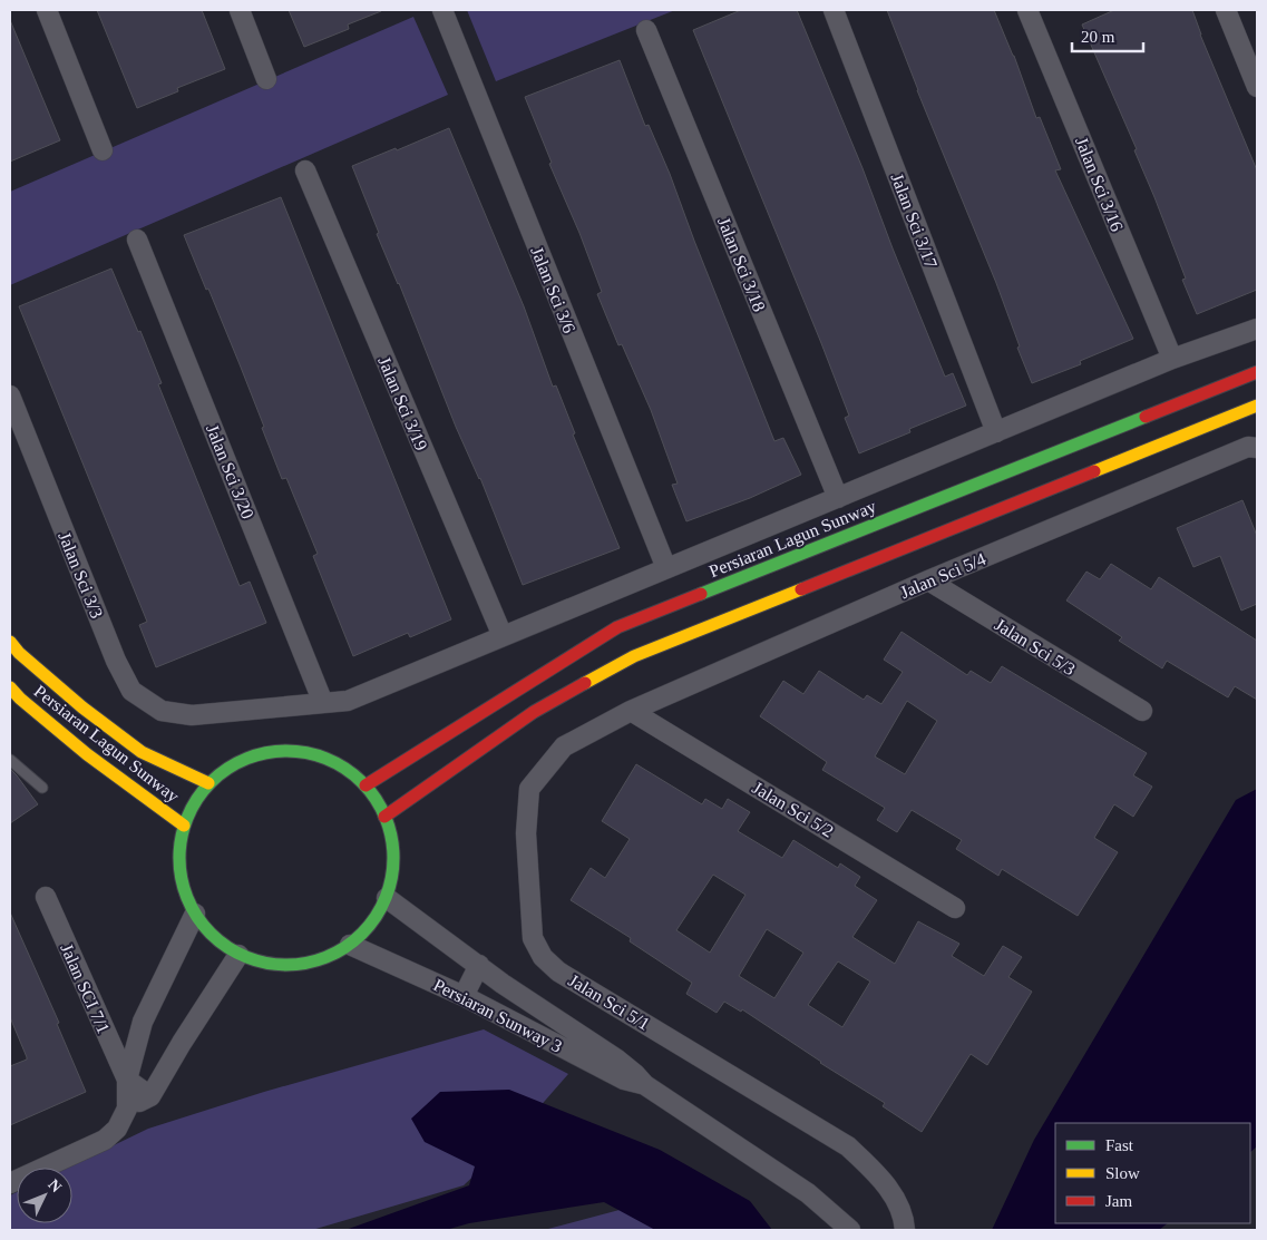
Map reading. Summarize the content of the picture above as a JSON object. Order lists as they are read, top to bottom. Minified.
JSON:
{"streets":{"main road":["Persiaran Lagun Sunway"],"street":["Jalan Sci 3/16","Jalan Sci 3/17","Jalan Sci 3/18","Jalan Sci 3/6","Jalan Sci 3/19","Jalan Sci 3/20","Jalan Sci 3/3","Jalan Sci 5/4","Jalan Sci 5/3","Jalan Sci 5/2","Jalan SCI 7/1","Jalan Sci 5/1","Persiaran Sunway 3"]},"crossings":[["Jalan Sci 3/16","Jalan Sci 3/3"],["Jalan Sci 3/17","Jalan Sci 3/3"],["Jalan Sci 3/18","Jalan Sci 3/3"],["Jalan Sci 3/6","Jalan Sci 3/3"],["Jalan Sci 3/19","Jalan Sci 3/3"],["Jalan Sci 3/20","Jalan Sci 3/3"],["Persiaran Lagun Sunway","Persiaran Sunway 3"],["Jalan Sci 5/4","Jalan Sci 5/3"],["Jalan Sci 5/4","Jalan Sci 5/2"],["Jalan Sci 5/4","Jalan Sci 5/1"],["Jalan Sci 5/2","Jalan Sci 5/1"]],"legend":["Fast","Slow","Jam"],"scale_bar":"20 m","north":"top right"}
